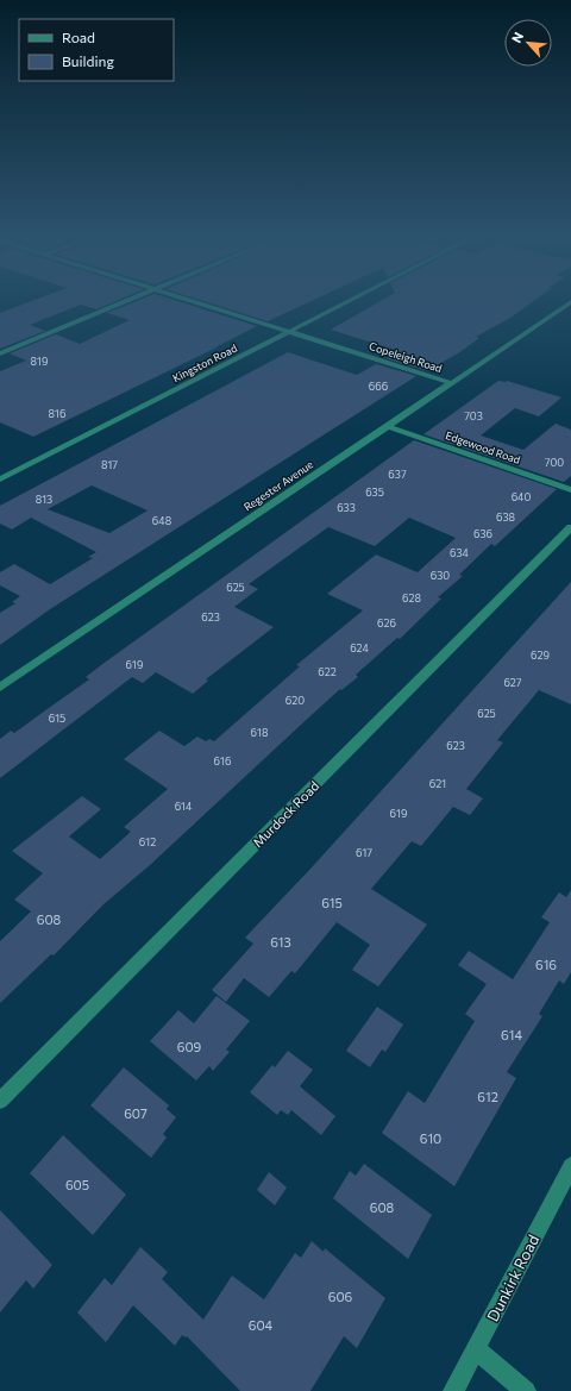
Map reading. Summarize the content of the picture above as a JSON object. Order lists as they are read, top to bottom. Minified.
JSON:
{"streets":{"street":["Copeleigh Road","Kingston Road","Edgewood Road","Regester Avenue","Murdock Road","Dunkirk Road"]},"crossings":[["Copeleigh Road","Kingston Road"],["Copeleigh Road","Regester Avenue"],["Edgewood Road","Regester Avenue"]],"house_numbers":["819","666","816","703","700","817","637","635","640","813","633","638","648","636","634","630","625","628","623","626","624","629","619","622","627","620","625","615","618","623","616","621","614","619","612","617","615","608","613","616","614","609","612","607","610","605","608","606","604"],"legend":["Road","Building"],"north":"top left"}
